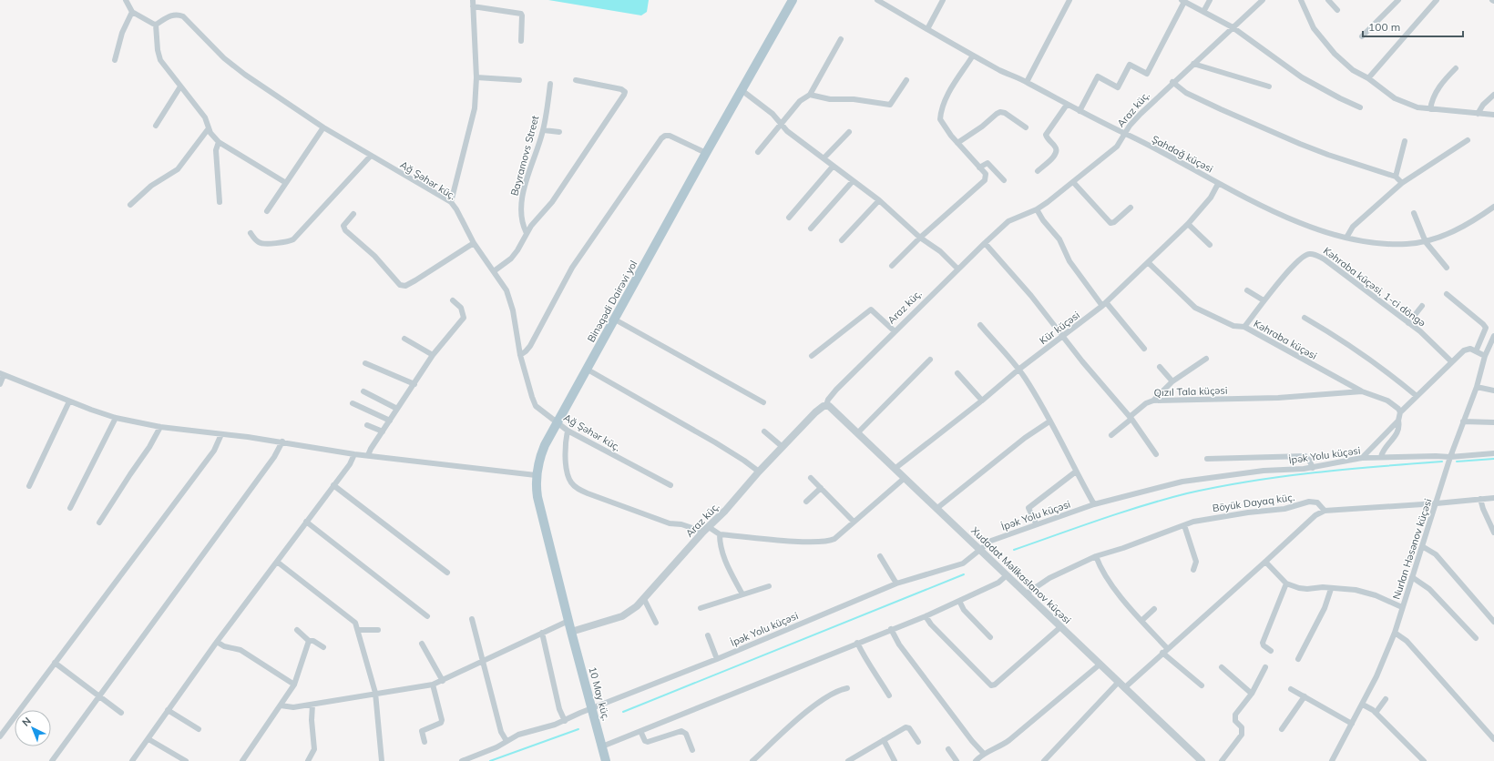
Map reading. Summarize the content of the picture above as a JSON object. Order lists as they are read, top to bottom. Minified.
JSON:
{"streets":{"main road":["Binəqədi Dairəvi yol","10 May küç."],"street":["Araz küç.","Şahdağ küçəsi","Bayramovs Street","Ağ Şəhər küç.","Kəhraba küçəsi, 1-ci döngə","Kür küçəsi","Kəhraba küçəsi","Qızıl Tala küçəsi","İpək Yolu küçəsi","Böyük Dayaq küç.","Nurlan Həsənov küçəsi","Xudadat Məlikaslanov küçəsi"]},"crossings":[["Araz küç.","Şahdağ küçəsi"],["Araz küç.","Binəqədi Dairəvi yol"],["Araz küç.","Xudadat Məlikaslanov küçəsi"],["Araz küç.","10 May küç."],["Şahdağ küçəsi","Kür küçəsi"],["Ağ Şəhər küç.","Binəqədi Dairəvi yol"],["Kəhraba küçəsi, 1-ci döngə","Kəhraba küçəsi"],["Binəqədi Dairəvi yol","10 May küç."],["Kür küçəsi","Kəhraba küçəsi"],["Kür küçəsi","Xudadat Məlikaslanov küçəsi"],["Kəhraba küçəsi","Qızıl Tala küçəsi"],["İpək Yolu küçəsi","Nurlan Həsənov küçəsi"],["İpək Yolu küçəsi","Xudadat Məlikaslanov küçəsi"],["İpək Yolu küçəsi","10 May küç."],["Böyük Dayaq küç.","Xudadat Məlikaslanov küçəsi"]],"scale_bar":"100 m","north":"top left"}
